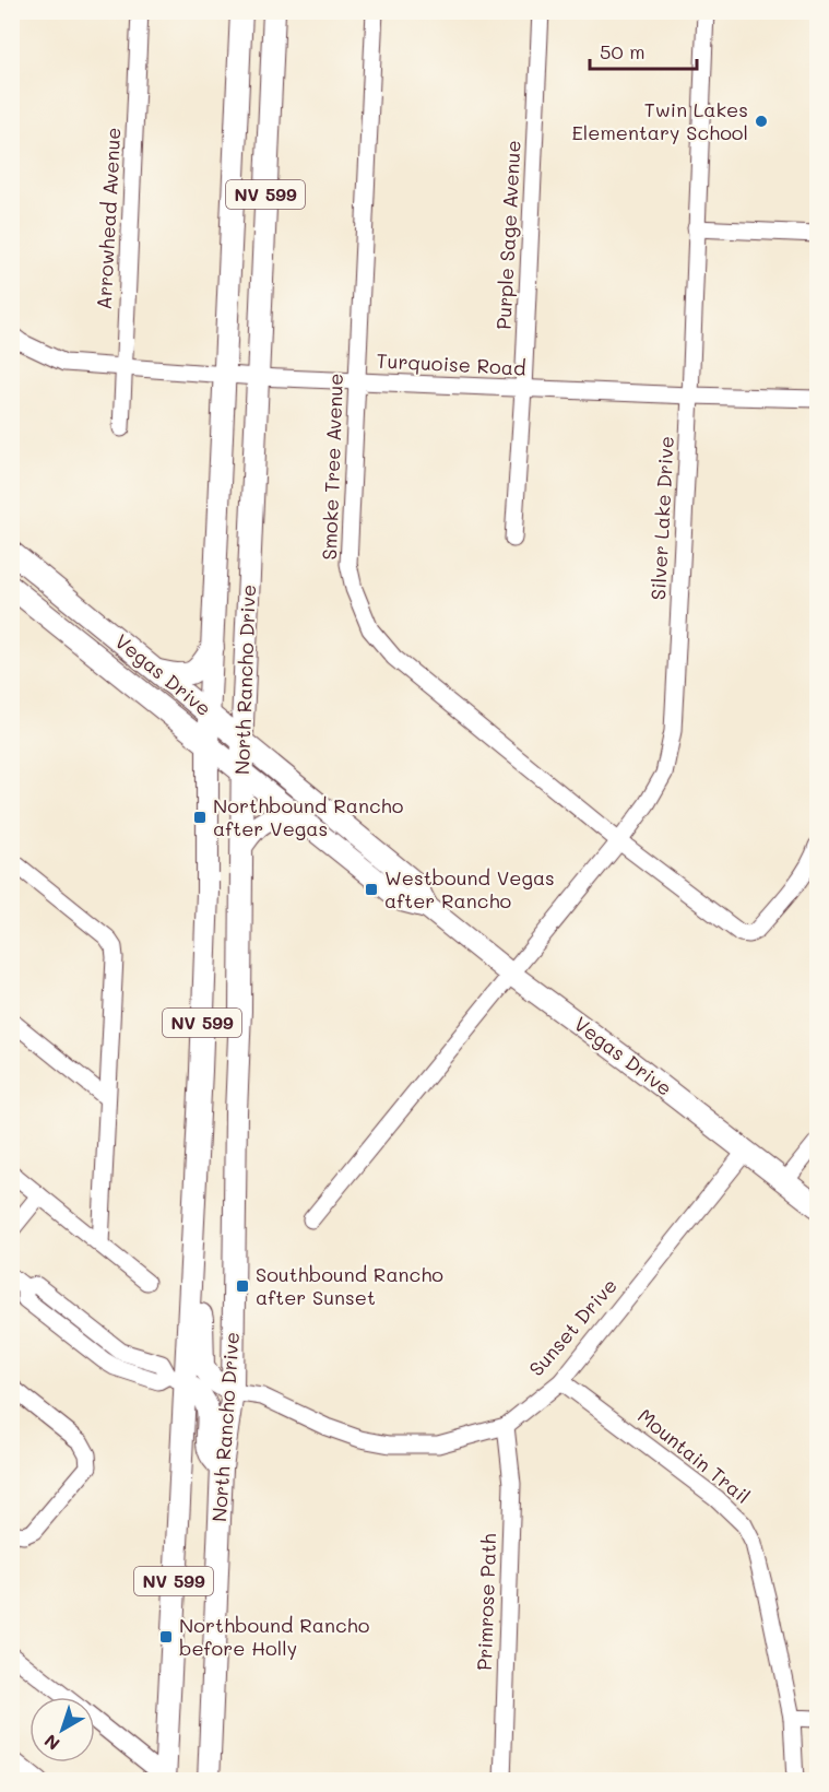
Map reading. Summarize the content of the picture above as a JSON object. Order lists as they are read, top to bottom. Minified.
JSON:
{"streets":{"main road":["NV 599","Vegas Drive","North Rancho Drive"],"street":["Arrowhead Avenue","Purple Sage Avenue","Turquoise Road","Smoke Tree Avenue","Silver Lake Drive","Sunset Drive","Mountain Trail","Primrose Path"]},"crossings":[["Arrowhead Avenue","Turquoise Road"],["Purple Sage Avenue","Turquoise Road"],["Turquoise Road","Smoke Tree Avenue"],["Turquoise Road","Silver Lake Drive"],["Turquoise Road","North Rancho Drive"],["Smoke Tree Avenue","Silver Lake Drive"],["Silver Lake Drive","Vegas Drive"],["Vegas Drive","North Rancho Drive"],["Vegas Drive","Sunset Drive"],["North Rancho Drive","Sunset Drive"],["Sunset Drive","Mountain Trail"],["Sunset Drive","Primrose Path"]],"places":{"other":["Twin Lakes Elementary School"],"transit":["Northbound Rancho after Vegas","Westbound Vegas after Rancho","Southbound Rancho after Sunset","Northbound Rancho before Holly"]},"scale_bar":"50 m","north":"bottom left"}
